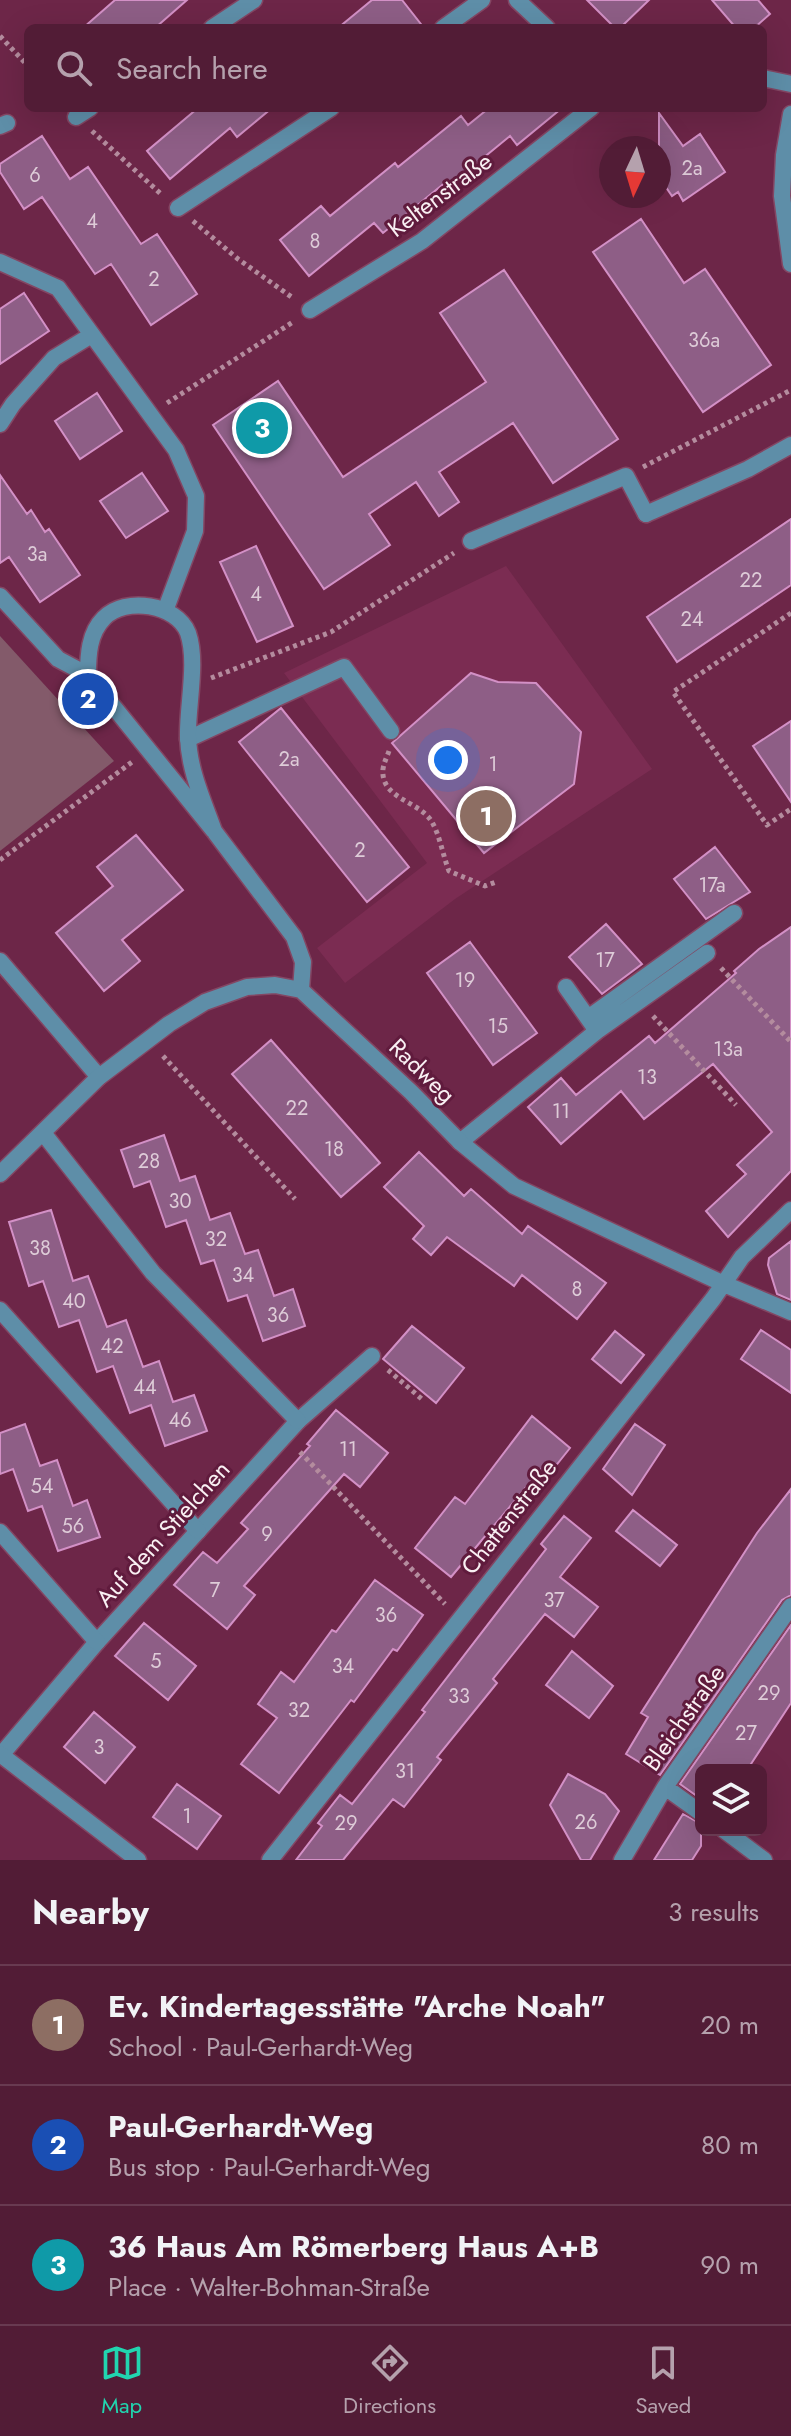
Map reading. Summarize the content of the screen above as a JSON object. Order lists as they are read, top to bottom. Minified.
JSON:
{"streets":{"street":["Keltenstraße","Radweg","Chattenstraße","Auf dem Stielchen","Bleichstraße"]},"crossings":[["Radweg","Chattenstraße"]],"house_numbers":["2a","6","4","8","2","36a","3a","22","4","24","2a","1","2","17a","17","19","15","13a","13","22","11","18","28","30","32","38","34","8","40","36","42","44","46","11","54","56","9","7","37","36","5","34","29","33","32","27","3","31","1","26","29"],"north":"bottom","page":{"search":"Search here","pins":["3","2","1"],"heading":["Nearby","3 results"],"list":[{"mark":"1","name":"Ev. Kindertagesstätte \"Arche Noah\"","note":"School · Paul-Gerhardt-Weg","value":"20 m"},{"mark":"2","name":"Paul-Gerhardt-Weg","note":"Bus stop · Paul-Gerhardt-Weg","value":"80 m"},{"mark":"3","name":"36 Haus Am Römerberg Haus A+B","note":"Place · Walter-Bohman-Straße","value":"90 m"}],"nav":["Map","Directions","Saved"]}}
